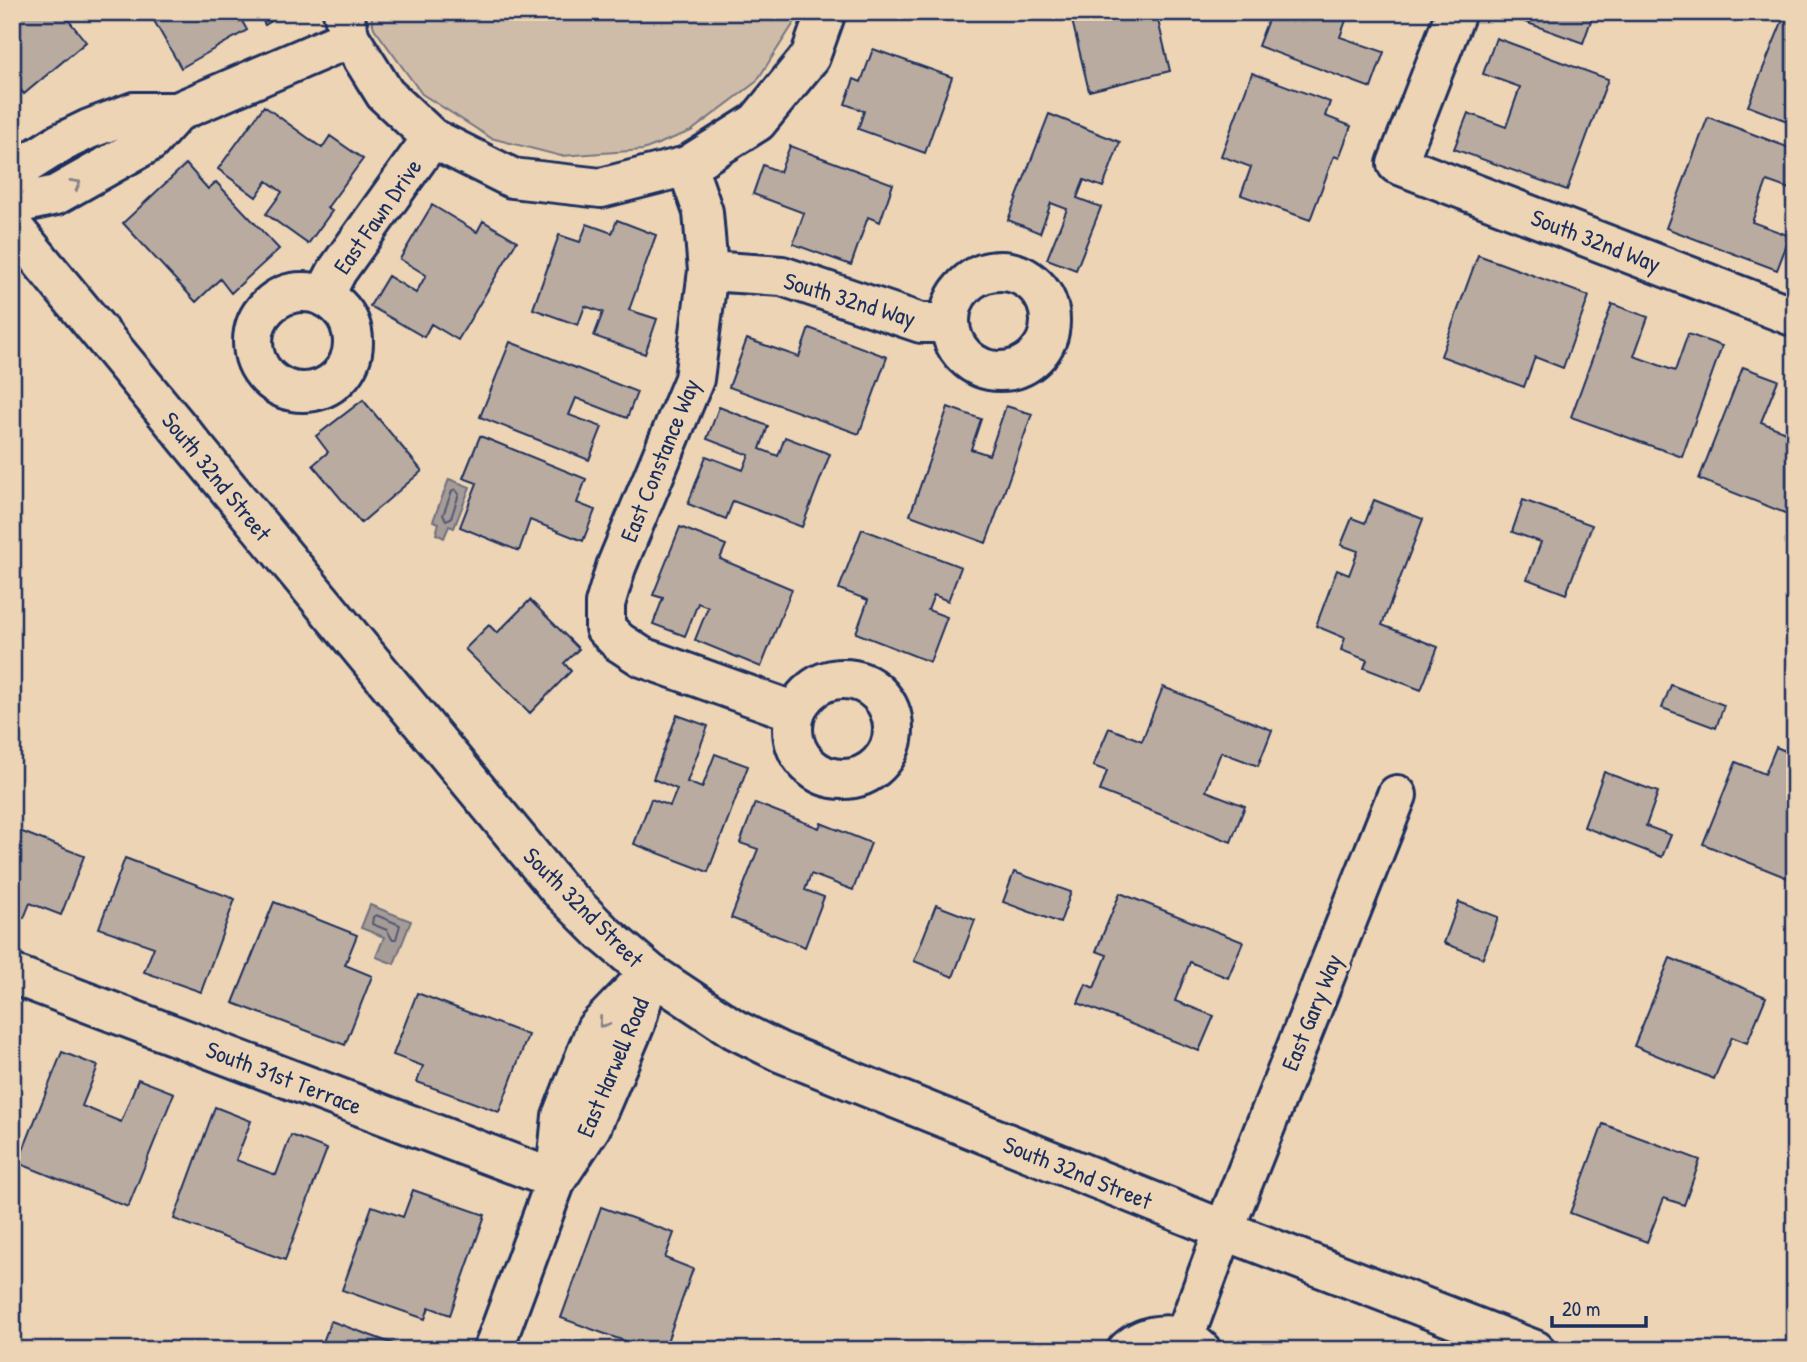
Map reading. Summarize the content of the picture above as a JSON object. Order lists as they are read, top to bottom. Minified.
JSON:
{"streets":{"street":["East Fawn Drive","South 32nd Way","East Constance Way","South 32nd Street","East Gary Way","East Harwell Road","South 31st Terrace"]},"crossings":[["South 32nd Way","East Constance Way"],["South 32nd Street","East Gary Way"],["South 32nd Street","East Harwell Road"],["East Harwell Road","South 31st Terrace"]],"scale_bar":"20 m"}
